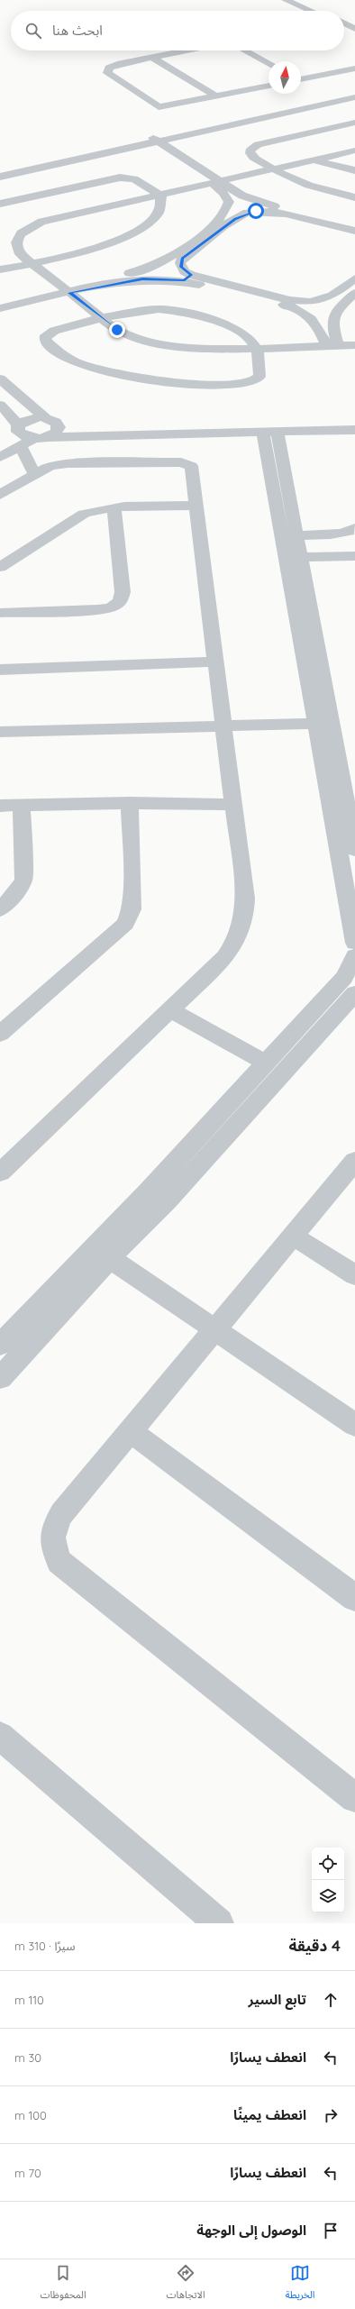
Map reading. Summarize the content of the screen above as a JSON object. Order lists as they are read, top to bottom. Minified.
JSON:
{"north":"top","page":{"search":"ابحث هنا","heading":["4 دقيقة","سيرًا · 310 m"],"list":[["تابع السير","110 m"],["انعطف يسارًا","30 m"],["انعطف يمينًا","100 m"],["انعطف يسارًا","70 m"],"الوصول إلى الوجهة"],"nav":["الخريطة","الاتجاهات","المحفوظات"]}}
